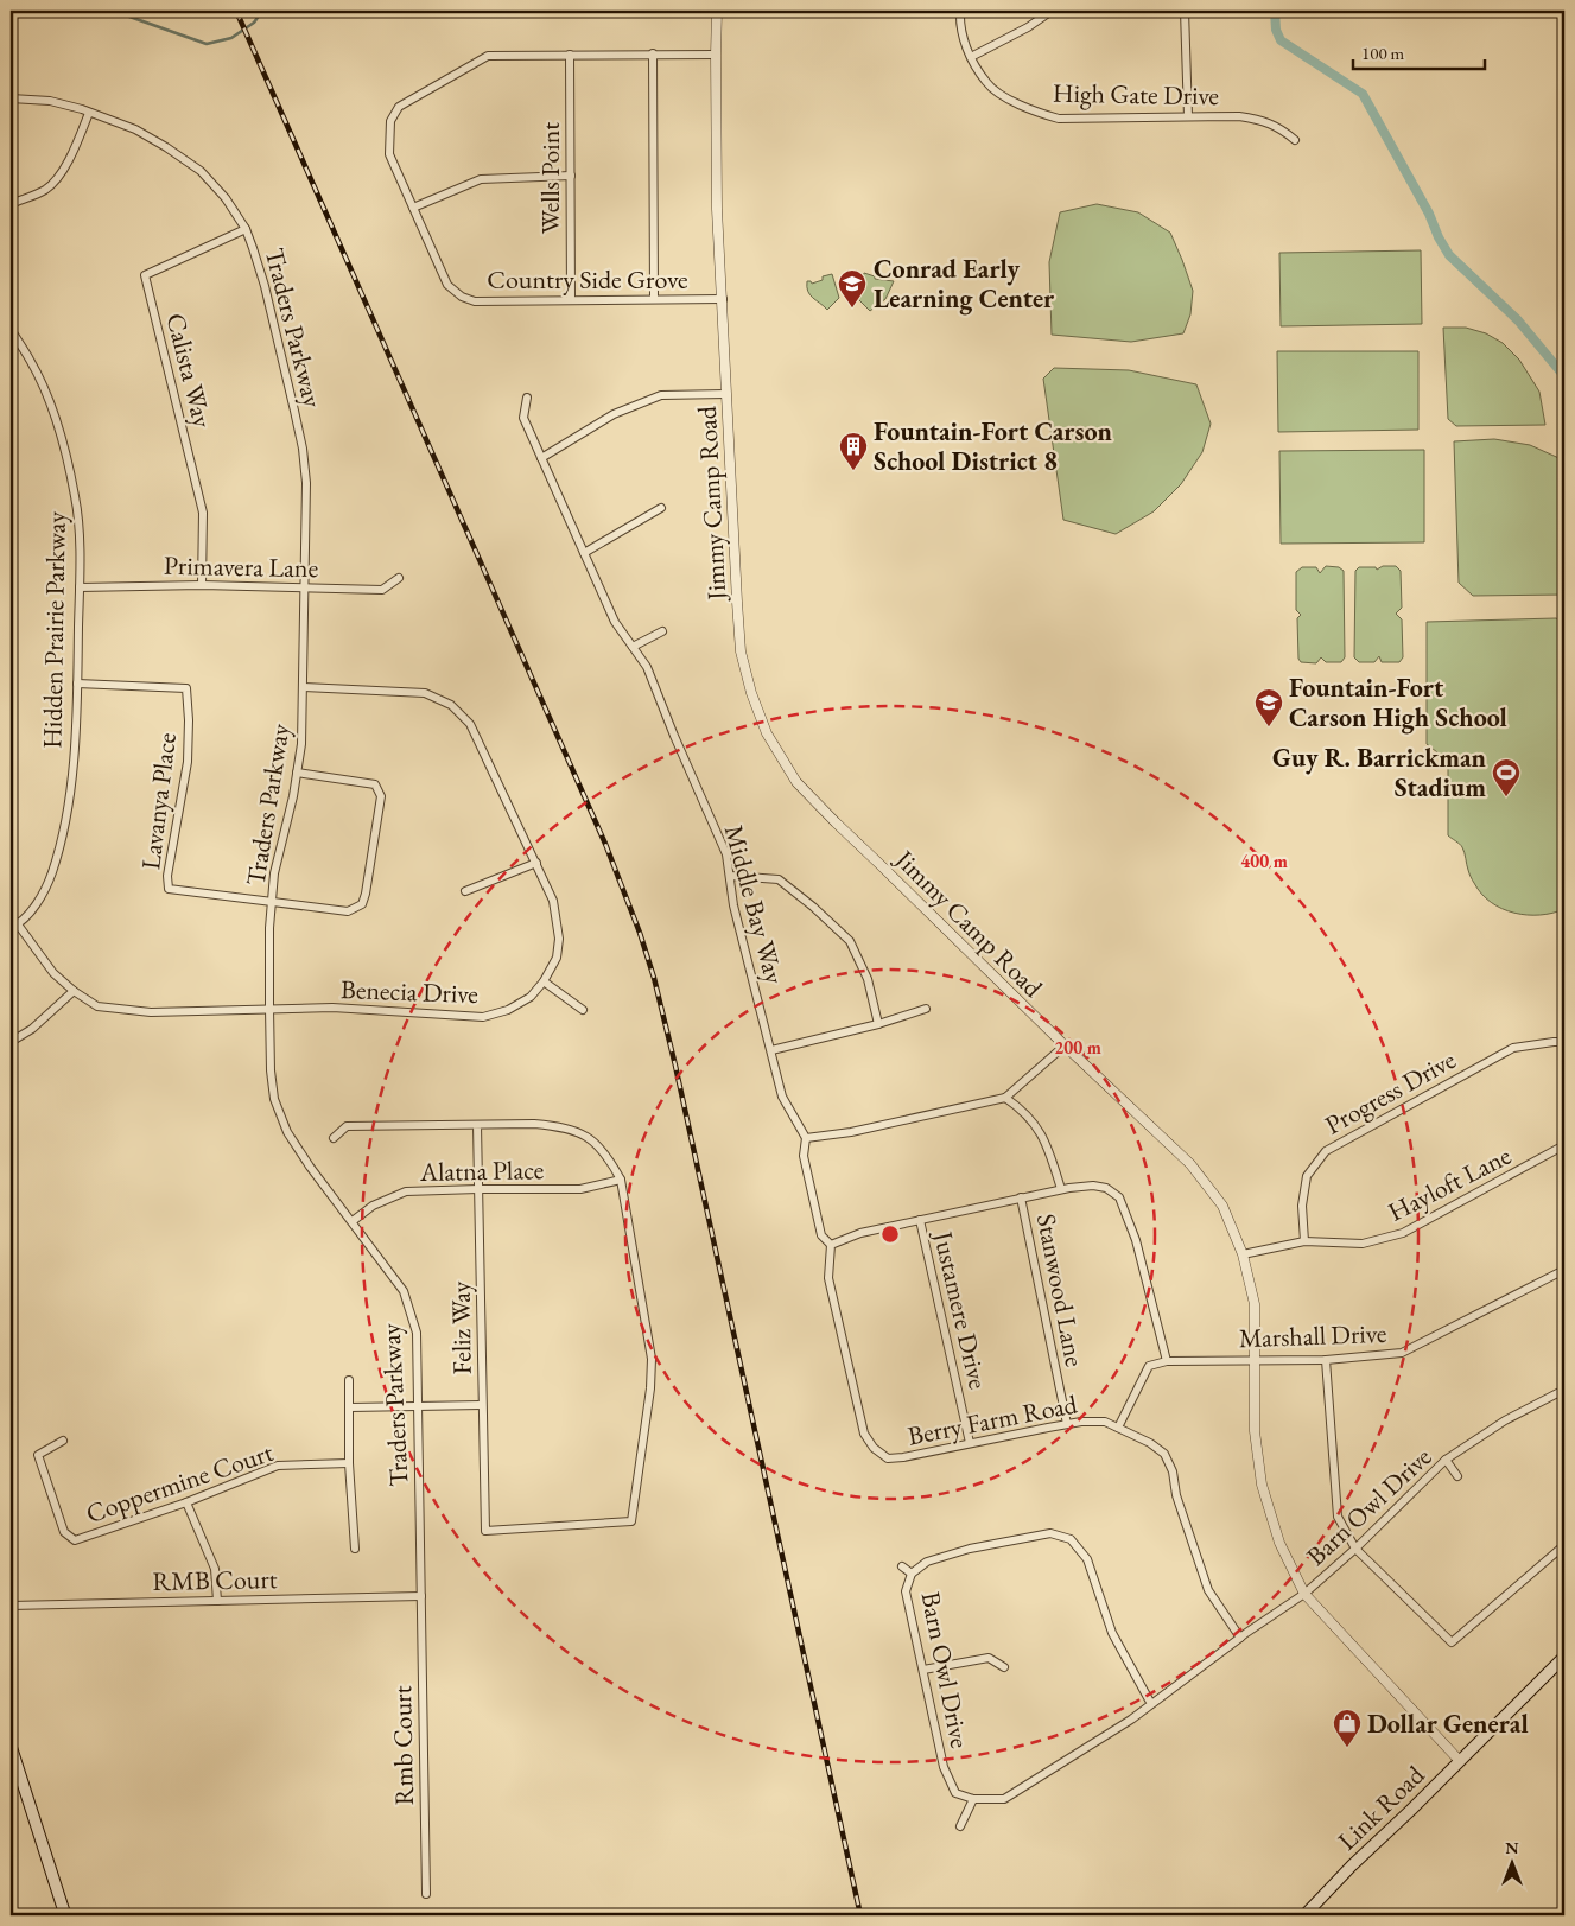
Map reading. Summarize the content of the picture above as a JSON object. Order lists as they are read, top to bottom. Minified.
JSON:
{"streets":{"main road":["Link Road"],"street":["High Gate Drive","Wells Point","Country Side Grove","Traders Parkway","Calista Way","Jimmy Camp Road","Primavera Lane","Hidden Prairie Parkway","Lavanya Place","Middle Bay Way","Benecia Drive","Progress Drive","Alatna Place","Hayloft Lane","Stanwood Lane","Justamere Drive","Feliz Way","Marshall Drive","Berry Farm Road","Coppermine Court","Barn Owl Drive","RMB Court","Rmb Court"]},"crossings":[["Wells Point","Country Side Grove"],["Country Side Grove","Jimmy Camp Road"],["Traders Parkway","Calista Way"],["Traders Parkway","Primavera Lane"],["Traders Parkway","Lavanya Place"],["Traders Parkway","Benecia Drive"],["Traders Parkway","Alatna Place"],["Traders Parkway","RMB Court"],["Traders Parkway","Rmb Court"],["Calista Way","Primavera Lane"],["Jimmy Camp Road","Hayloft Lane"],["Jimmy Camp Road","Marshall Drive"],["Jimmy Camp Road","Barn Owl Drive"],["Jimmy Camp Road","Link Road"],["Primavera Lane","Hidden Prairie Parkway"],["Hidden Prairie Parkway","Lavanya Place"],["Hidden Prairie Parkway","Benecia Drive"],["Progress Drive","Hayloft Lane"],["Alatna Place","Feliz Way"],["Stanwood Lane","Berry Farm Road"],["Justamere Drive","Berry Farm Road"],["Berry Farm Road","Barn Owl Drive"],["RMB Court","Rmb Court"]],"places":{"school or university":["Conrad Early Learning Center","Fountain-Fort Carson High School"],"building":["Fountain-Fort Carson School District 8"],"sports":["Guy R. Barrickman Stadium"],"shop":["Dollar General"]},"scale_bar":"100 m","north":"top","rings":["400 m","200 m"]}
